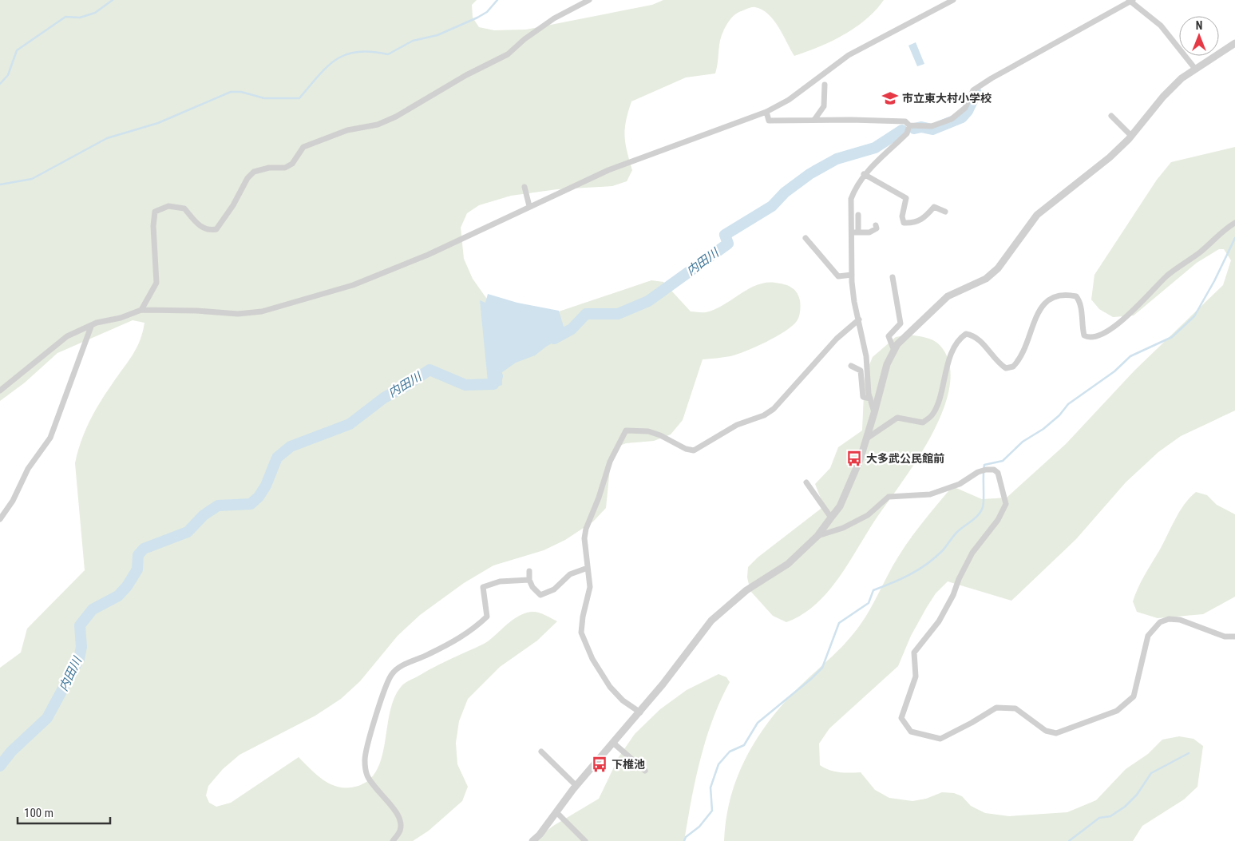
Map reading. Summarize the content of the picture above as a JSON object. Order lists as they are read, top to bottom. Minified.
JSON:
{"water":["内田川"],"places":{"school or university":["市立東大村小学校"],"bus stop":["大多武公民館前","下椎池"]},"scale_bar":"100 m","north":"top"}
